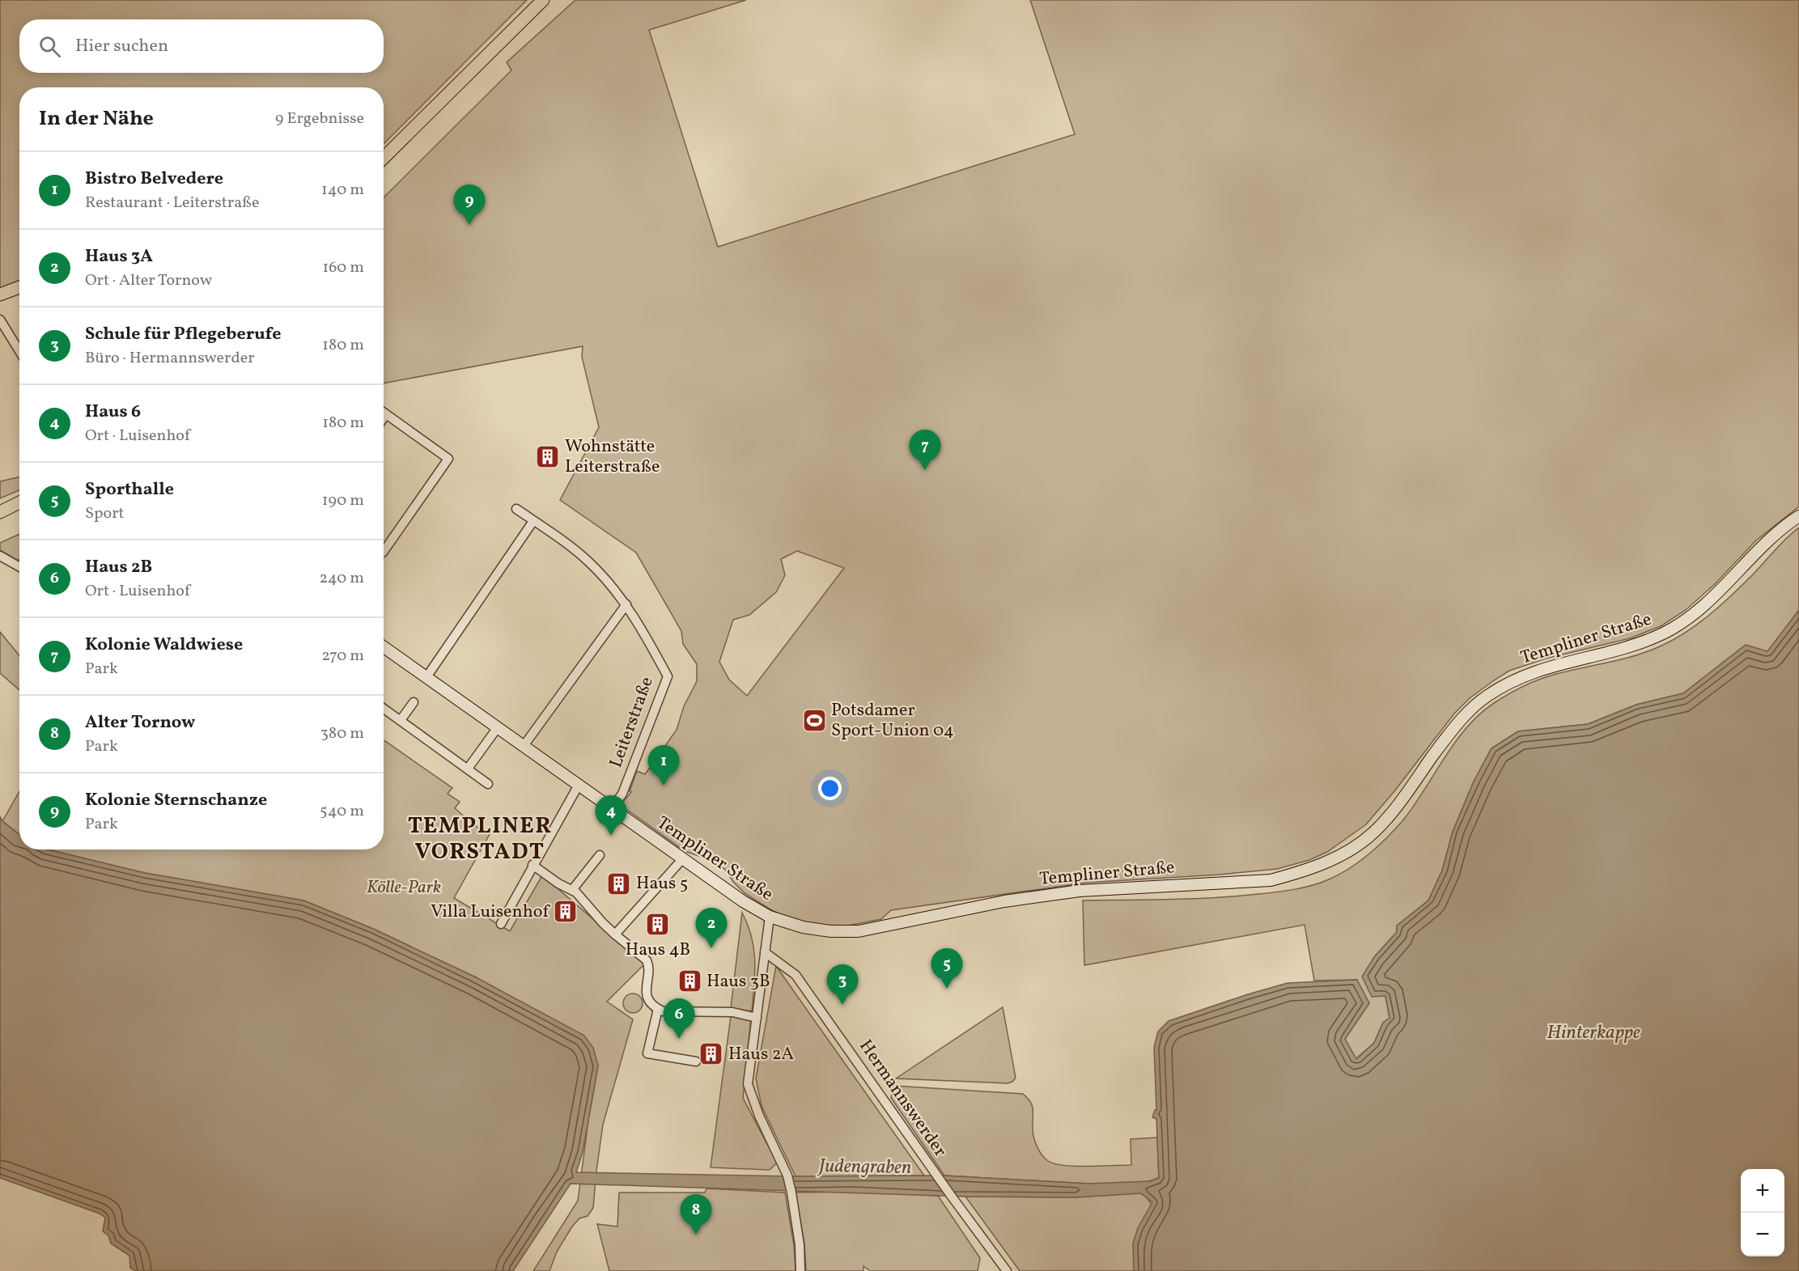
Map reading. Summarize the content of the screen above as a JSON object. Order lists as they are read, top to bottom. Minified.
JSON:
{"streets":{"street":["Templiner Straße","Leiterstraße","Hermannswerder"]},"crossings":[["Templiner Straße","Leiterstraße"]],"districts":["TEMPLINER VORSTADT"],"water":["Hinterkappe","Judengraben"],"parks":["Kölle-Park"],"places":{"building":["Wohnstätte Leiterstraße","Haus 5","Villa Luisenhof","Haus 4B","Haus 3B","Haus 2A"],"sports":["Potsdamer Sport-Union 04"]},"page":{"search":"Hier suchen","heading":["In der Nähe","9 Ergebnisse"],"list":[{"mark":"1","name":"Bistro Belvedere","note":"Restaurant · Leiterstraße","value":"140 m"},{"mark":"2","name":"Haus 3A","note":"Ort · Alter Tornow","value":"160 m"},{"mark":"3","name":"Schule für Pflegeberufe","note":"Büro · Hermannswerder","value":"180 m"},{"mark":"4","name":"Haus 6","note":"Ort · Luisenhof","value":"180 m"},{"mark":"5","name":"Sporthalle","note":"Sport","value":"190 m"},{"mark":"6","name":"Haus 2B","note":"Ort · Luisenhof","value":"240 m"},{"mark":"7","name":"Kolonie Waldwiese","note":"Park","value":"270 m"},{"mark":"8","name":"Alter Tornow","note":"Park","value":"380 m"},{"mark":"9","name":"Kolonie Sternschanze","note":"Park","value":"540 m"}],"pins":["9","7","1","4","2","5","3","6","8"],"map_buttons":["+","−"]}}
